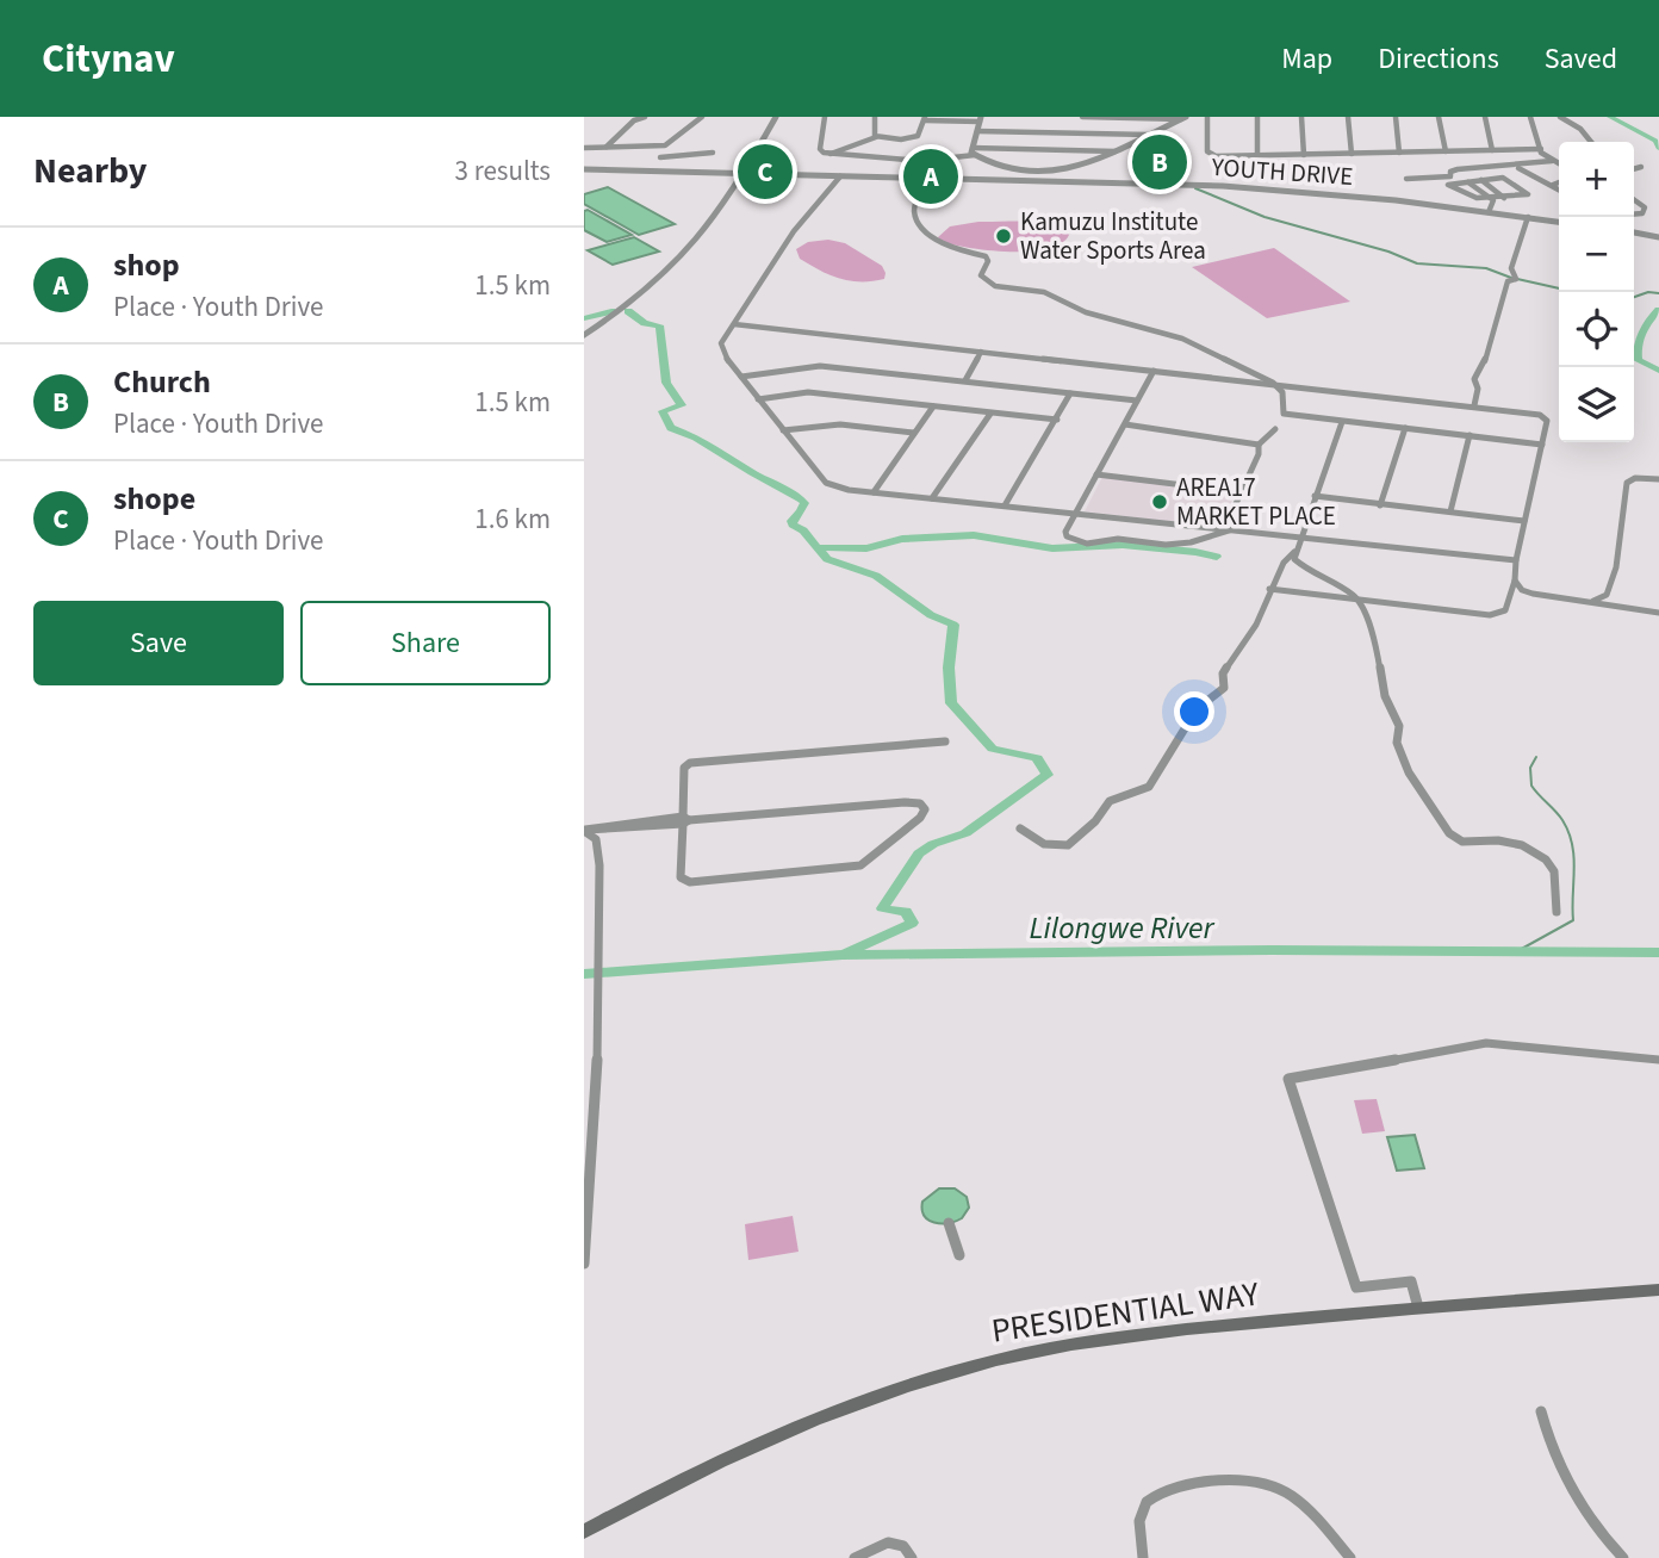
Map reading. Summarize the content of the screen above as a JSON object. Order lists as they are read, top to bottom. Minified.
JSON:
{"streets":{"main road":["PRESIDENTIAL WAY"],"street":["YOUTH DRIVE"]},"water":["Lilongwe River"],"places":["Kamuzu Institute Water Sports Area","AREA17 MARKET PLACE"],"page":{"header":"Citynav","nav":["Map","Directions","Saved"],"heading":["Nearby","3 results"],"pins":["B","C","A"],"map_buttons":["+","−"],"list":[{"mark":"A","name":"shop","note":"Place · Youth Drive","value":"1.5 km"},{"mark":"B","name":"Church","note":"Place · Youth Drive","value":"1.5 km"},{"mark":"C","name":"shope","note":"Place · Youth Drive","value":"1.6 km"}],"buttons":["Save","Share"]}}
